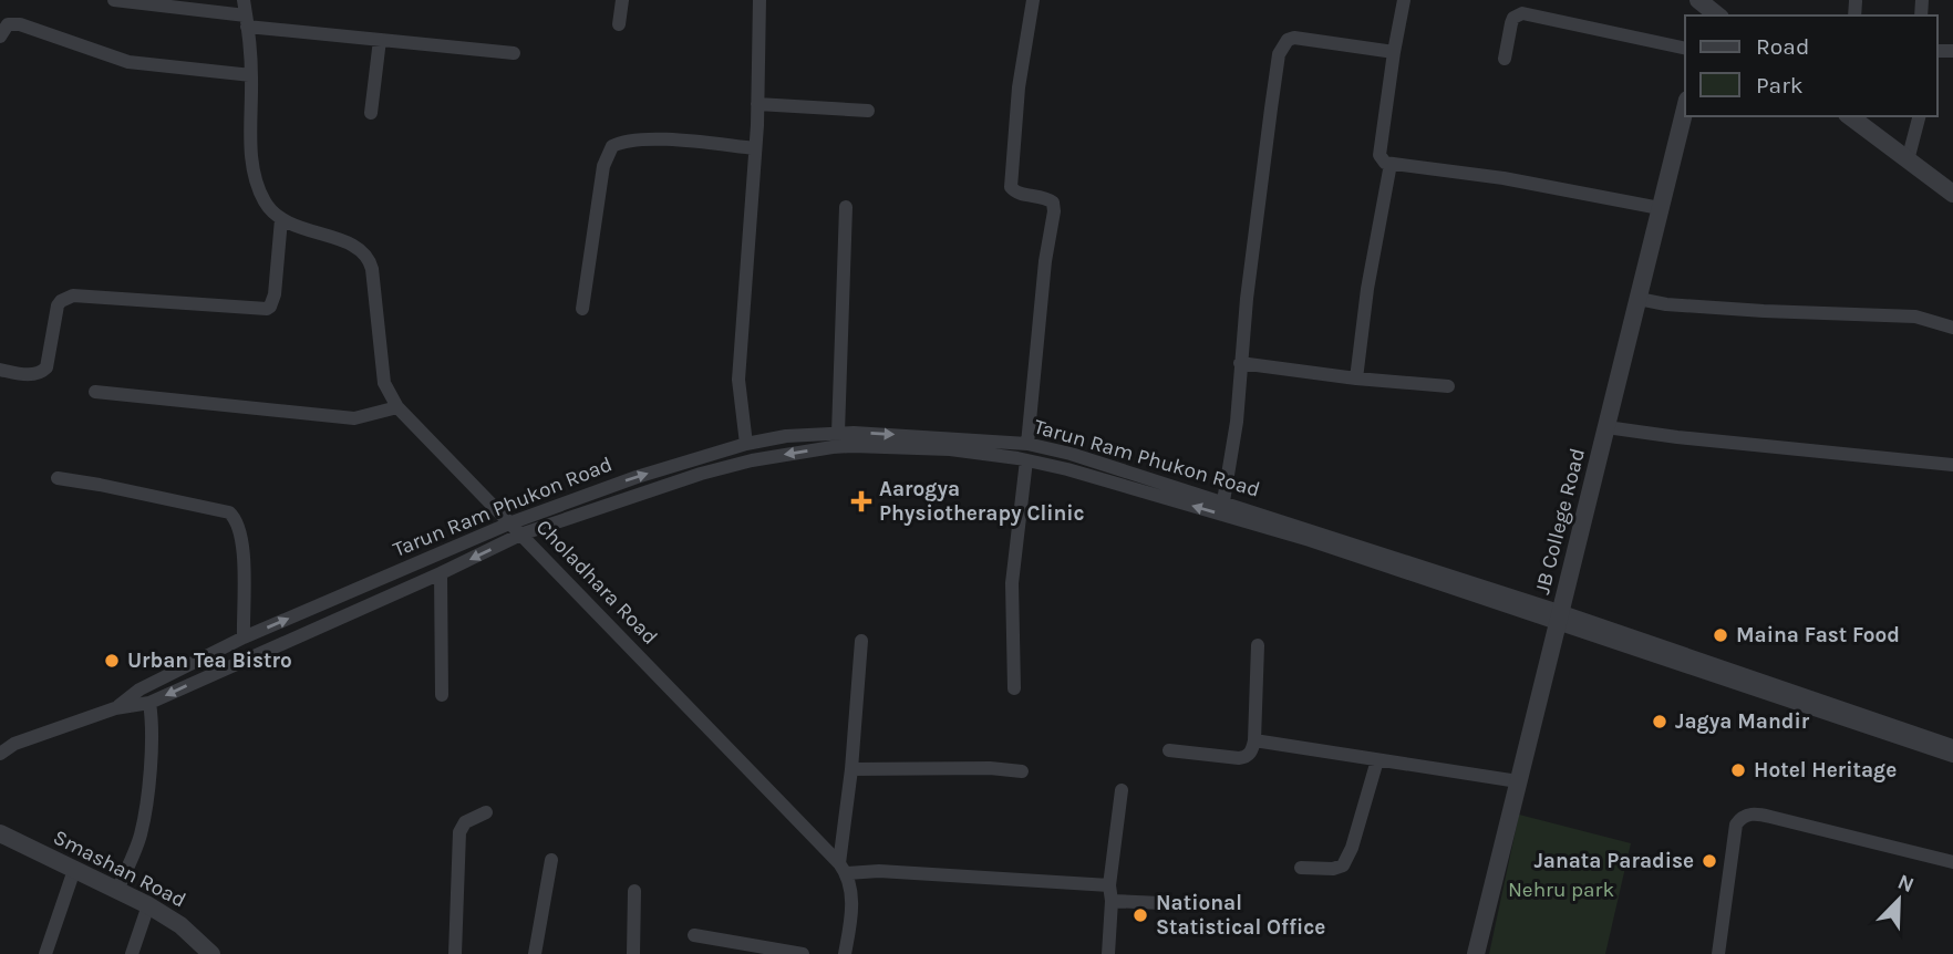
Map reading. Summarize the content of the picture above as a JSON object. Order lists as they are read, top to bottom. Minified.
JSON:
{"streets":{"street":["Tarun Ram Phukon Road","JB College Road","Choladhara Road","Smashan Road"]},"crossings":[["Tarun Ram Phukon Road","JB College Road"],["Tarun Ram Phukon Road","Choladhara Road"]],"parks":["Nehru park"],"places":{"health":["Aarogya Physiotherapy Clinic"],"other":["Maina Fast Food","Urban Tea Bistro","Jagya Mandir","Hotel Heritage","Janata Paradise","National Statistical Office"]},"legend":["Road","Park"],"north":"top right"}
